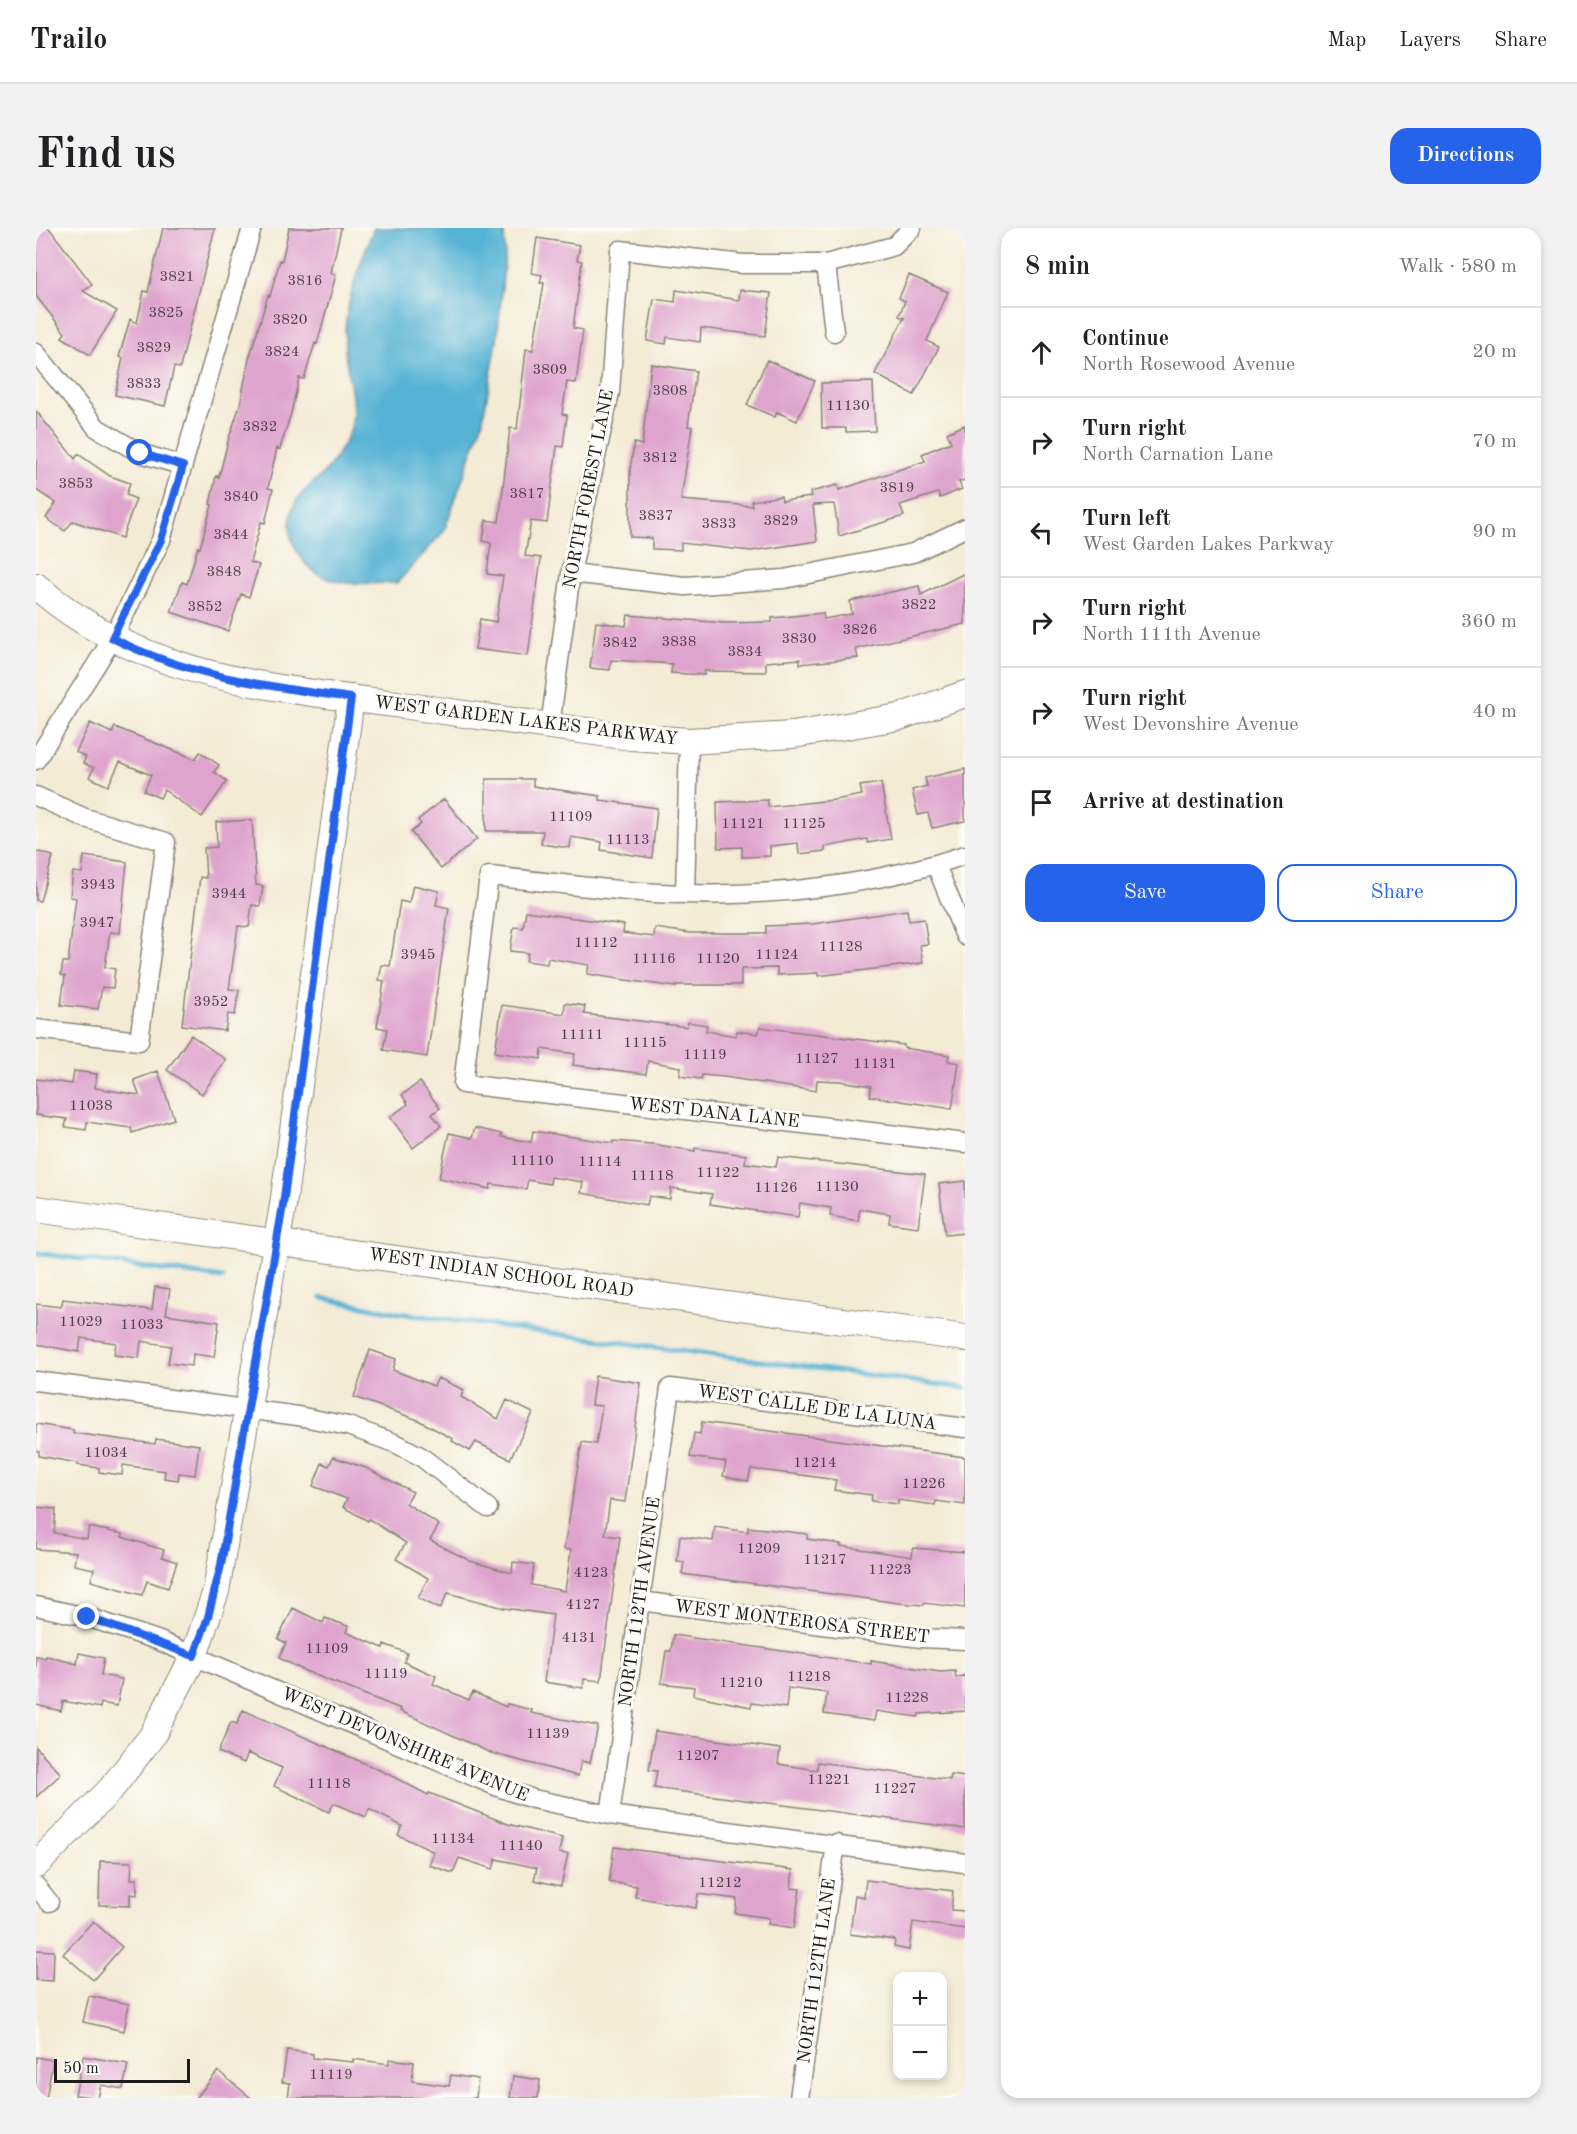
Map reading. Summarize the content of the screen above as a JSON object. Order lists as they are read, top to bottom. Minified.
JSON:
{"streets":{"street":["NORTH FOREST LANE","WEST GARDEN LAKES PARKWAY","WEST DANA LANE","WEST INDIAN SCHOOL ROAD","WEST CALLE DE LA LUNA","NORTH 112TH AVENUE","WEST MONTEROSA STREET","WEST DEVONSHIRE AVENUE","NORTH 112TH LANE"]},"crossings":[["NORTH FOREST LANE","WEST GARDEN LAKES PARKWAY"],["WEST CALLE DE LA LUNA","NORTH 112TH AVENUE"],["NORTH 112TH AVENUE","WEST MONTEROSA STREET"],["NORTH 112TH AVENUE","WEST DEVONSHIRE AVENUE"],["WEST DEVONSHIRE AVENUE","NORTH 112TH LANE"]],"house_numbers":["3821","3816","3825","3820","3829","3824","3809","3833","3808","11130","3832","3812","3853","3819","3817","3840","3837","3829","3833","3844","3848","3822","3852","3826","3830","3838","3842","3834","11109","11121","11125","11113","3943","3944","3947","11112","11128","3945","11124","11116","11120","3952","11111","11115","11119","11127","11131","11038","11110","11114","11122","11118","11130","11126","11029","11033","11034","11214","11226","11209","11217","11223","4123","4127","4131","11109","11119","11218","11210","11228","11139","11207","11221","11118","11227","11134","11140","11212","11119"],"scale_bar":"50 m","page":{"header":"Trailo","nav":["Map","Layers","Share"],"buttons":["Directions",["Save","Share"]],"title":"Find us","heading":["8 min","Walk · 580 m"],"list":[["Continue","North Rosewood Avenue","20 m"],["Turn right","North Carnation Lane","70 m"],["Turn left","West Garden Lakes Parkway","90 m"],["Turn right","North 111th Avenue","360 m"],["Turn right","West Devonshire Avenue","40 m"],"Arrive at destination"],"map_buttons":["+","−"],"scale":"50 m"}}
